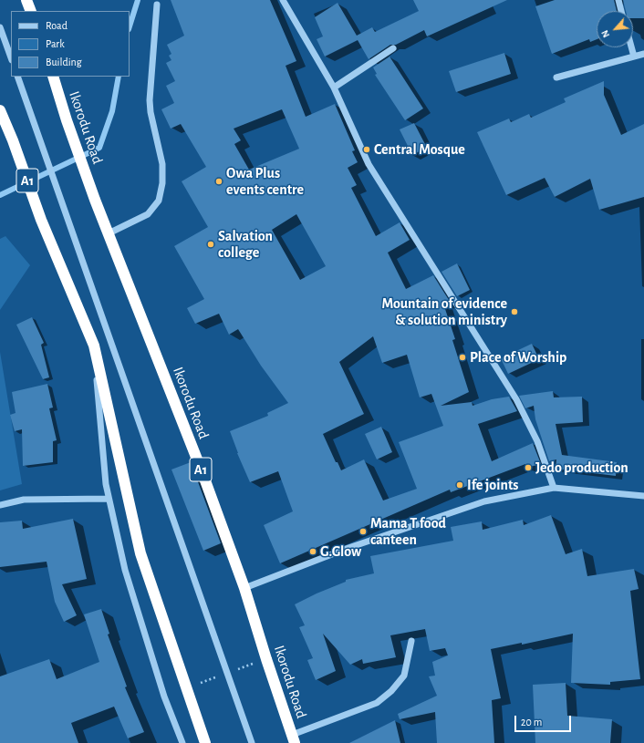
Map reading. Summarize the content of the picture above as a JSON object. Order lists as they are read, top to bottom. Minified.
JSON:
{"streets":{"highway":["Ikorodu Road","A1"]},"places":["Central Mosque","Owa Plus events centre","Salvation college","Mountain of evidence & solution ministry","Place of Worship","Jedo production","Ife joints","Mama T food canteen","G.Glow"],"legend":["Road","Park","Building"],"scale_bar":"20 m","north":"bottom left"}
